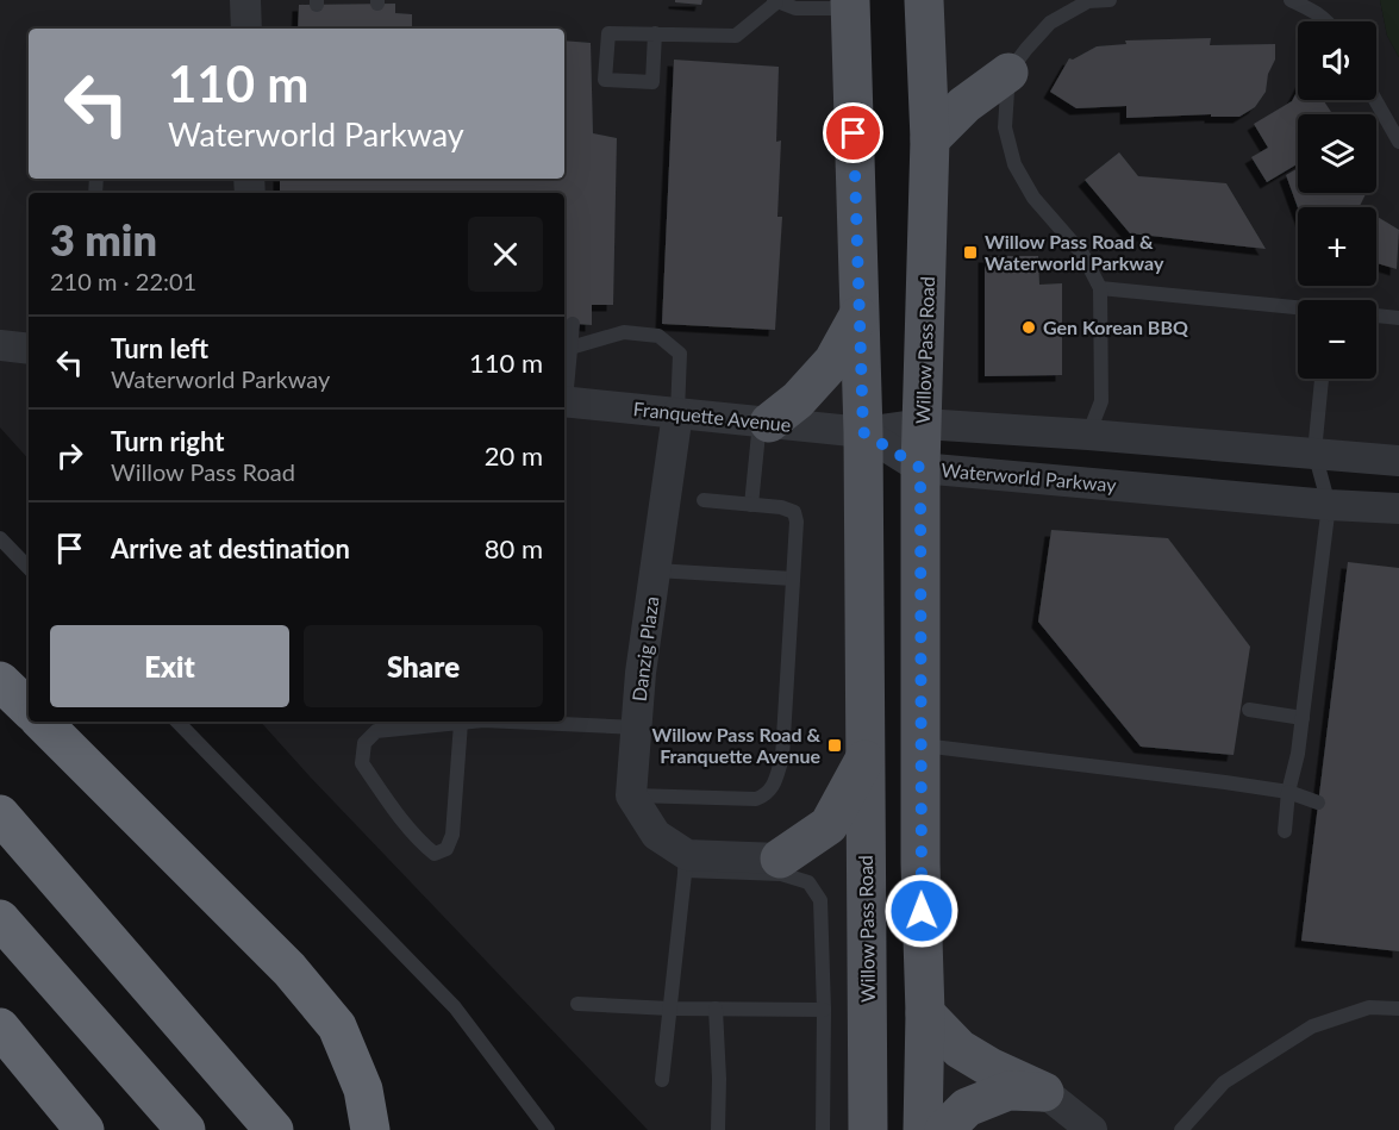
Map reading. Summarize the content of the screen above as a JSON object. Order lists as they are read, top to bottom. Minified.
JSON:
{"streets":{"main road":["Willow Pass Road"],"street":["Franquette Avenue","Waterworld Parkway","Danzig Plaza"]},"crossings":[["Willow Pass Road","Franquette Avenue"],["Willow Pass Road","Waterworld Parkway"],["Franquette Avenue","Waterworld Parkway"],["Franquette Avenue","Danzig Plaza"]],"places":{"transit":["Willow Pass Road & Waterworld Parkway","Willow Pass Road & Franquette Avenue"],"other":["Gen Korean BBQ"]},"page":{"map_buttons":["+","−"],"turn":["110 m","Waterworld Parkway"],"heading":["3 min","210 m · 22:01"],"list":[{"name":"Turn left","note":"Waterworld Parkway","value":"110 m"},{"name":"Turn right","note":"Willow Pass Road","value":"20 m"},{"name":"Arrive at destination","value":"80 m"}],"buttons":["Exit","Share"]}}
